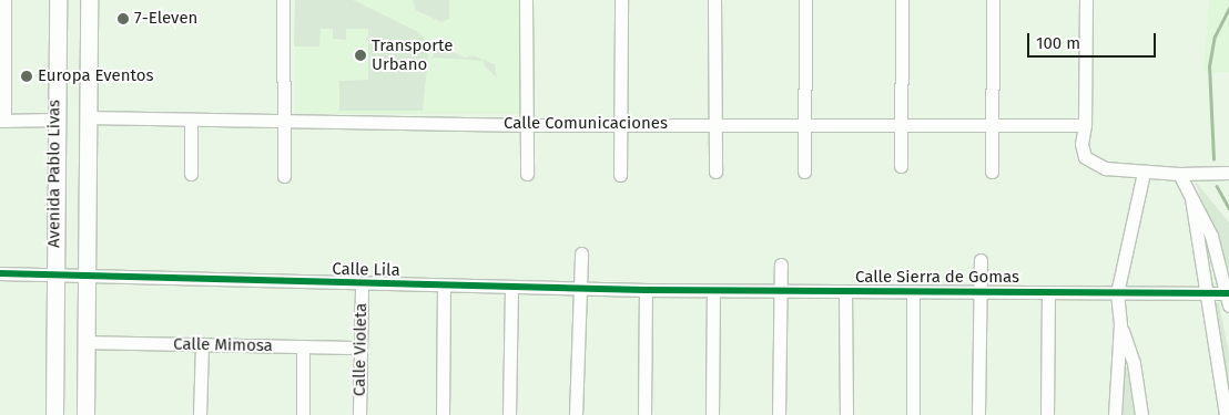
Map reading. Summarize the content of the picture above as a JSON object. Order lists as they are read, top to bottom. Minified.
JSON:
{"streets":{"main road":["Avenida Pablo Livas"],"street":["Calle Comunicaciones","Calle Lila","Calle Sierra de Gomas","Calle Mimosa","Calle Violeta"]},"crossings":[["Calle Comunicaciones","Avenida Pablo Livas"],["Avenida Pablo Livas","Calle Lila"],["Avenida Pablo Livas","Calle Mimosa"],["Calle Lila","Calle Sierra de Gomas"],["Calle Lila","Calle Violeta"],["Calle Mimosa","Calle Violeta"]],"places":["7-Eleven","Transporte Urbano","Europa Eventos"],"scale_bar":"100 m"}
